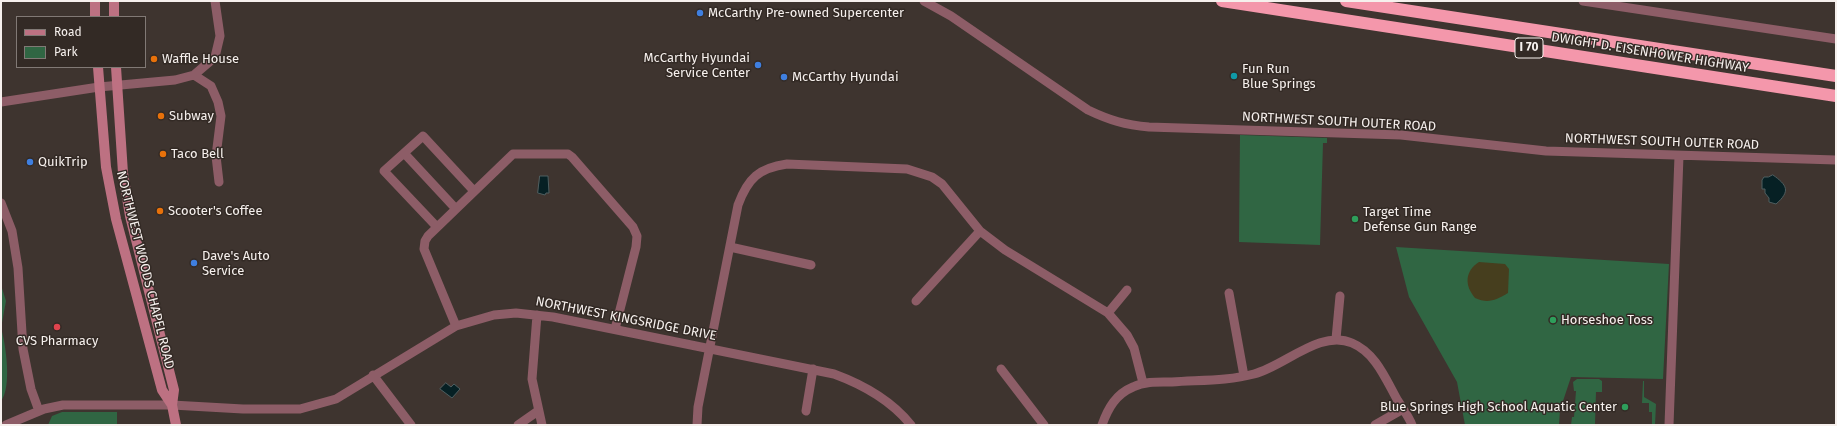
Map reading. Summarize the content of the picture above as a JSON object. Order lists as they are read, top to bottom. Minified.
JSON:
{"streets":{"highway":["I 70","DWIGHT D. EISENHOWER HIGHWAY"],"main road":["NORTHWEST WOODS CHAPEL ROAD"],"street":["NORTHWEST SOUTH OUTER ROAD","NORTHWEST KINGSRIDGE DRIVE"]},"crossings":[["NORTHWEST WOODS CHAPEL ROAD","NORTHWEST KINGSRIDGE DRIVE"]],"places":["McCarthy Pre-owned Supercenter","Waffle House","McCarthy Hyundai Service Center","Fun Run Blue Springs","McCarthy Hyundai","Subway","Taco Bell","QuikTrip","Scooter's Coffee","Target Time Defense Gun Range","Dave's Auto Service","Horseshoe Toss","CVS Pharmacy","Blue Springs High School Aquatic Center"],"legend":["Road","Park"]}
